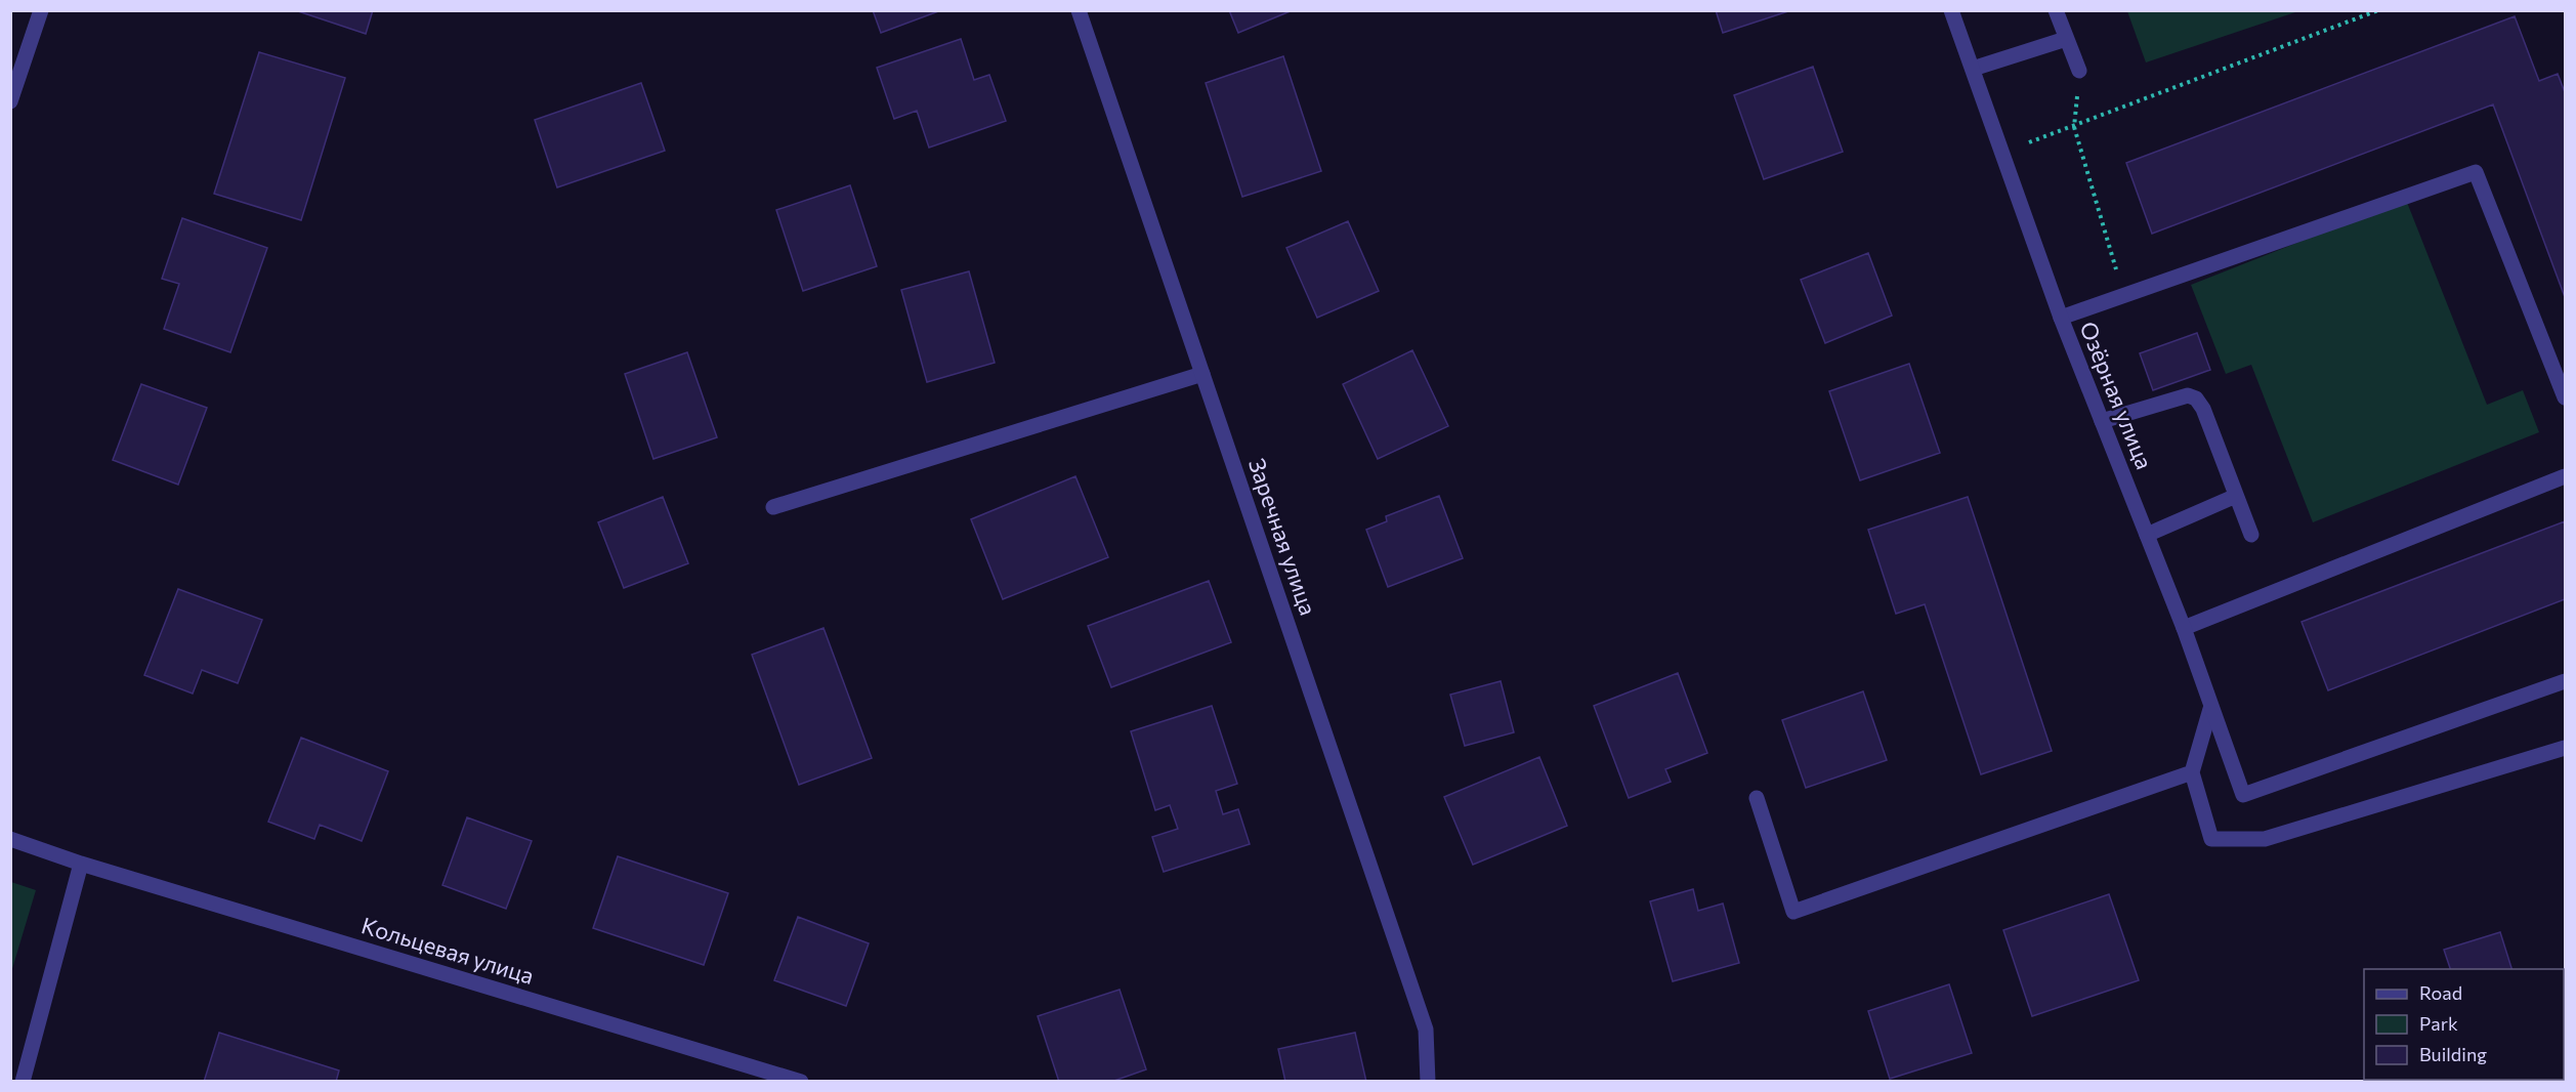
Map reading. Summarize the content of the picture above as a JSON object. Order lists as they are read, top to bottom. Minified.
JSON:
{"streets":{"street":["Озёрная улица","Заречная улица","Кольцевая улица"]},"legend":["Road","Park","Building"]}
